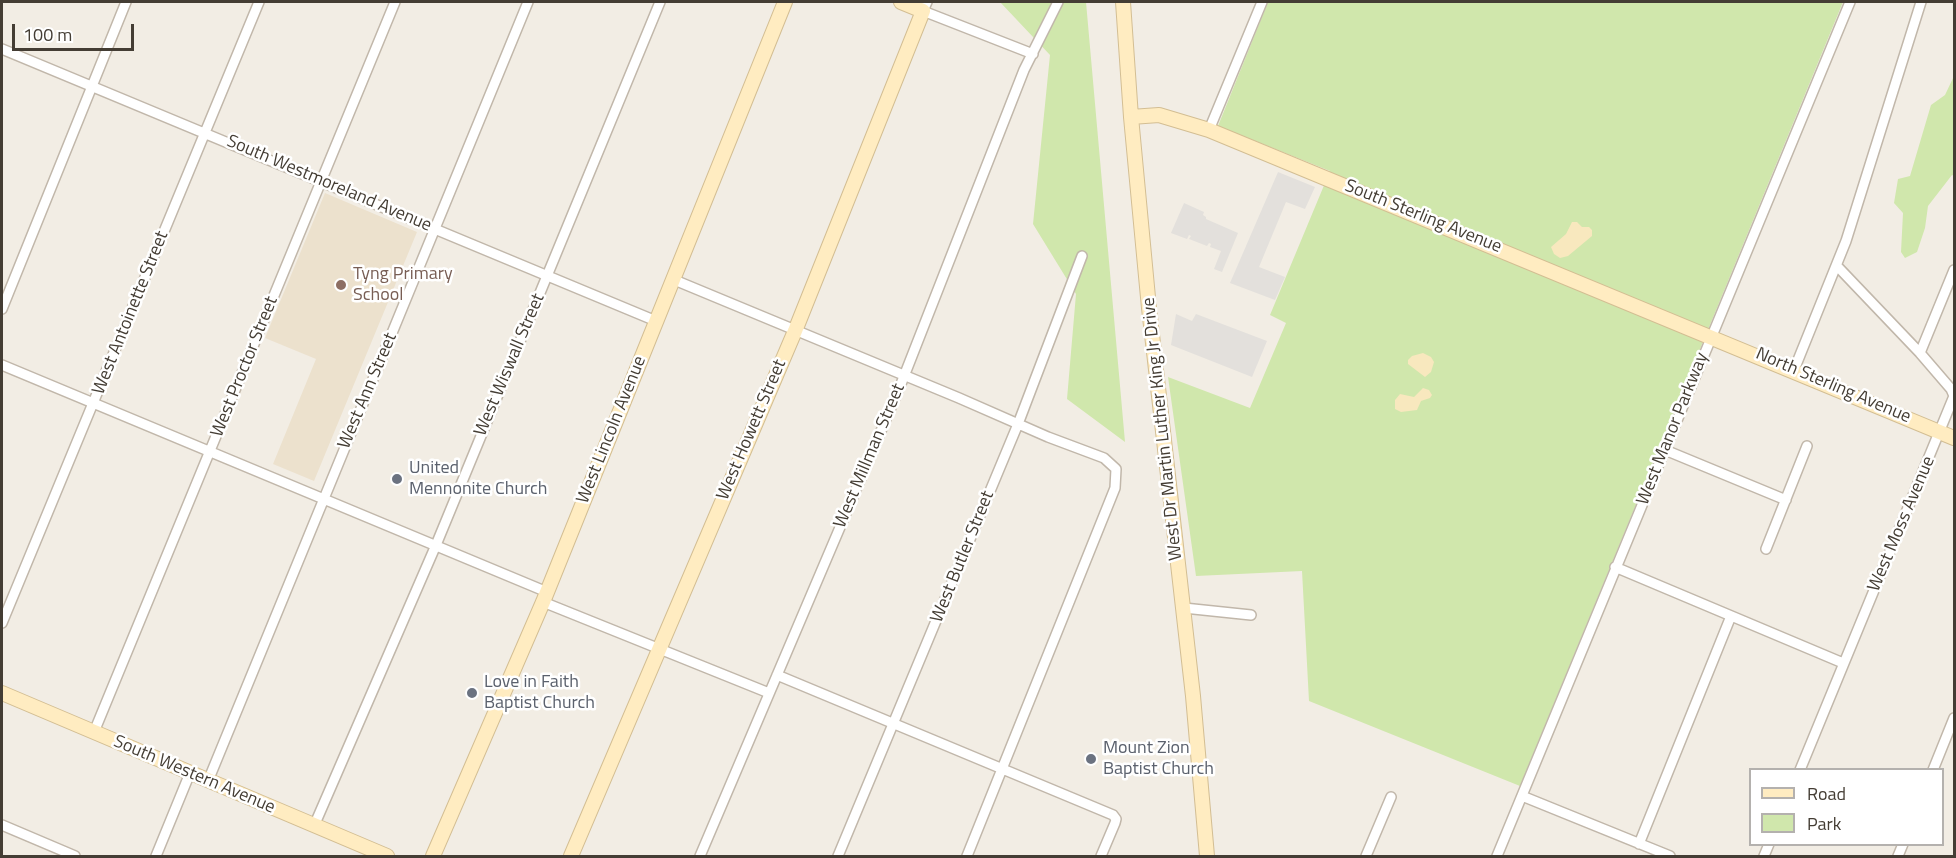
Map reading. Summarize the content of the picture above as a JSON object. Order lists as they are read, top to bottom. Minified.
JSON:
{"streets":{"main road":["South Sterling Avenue","North Sterling Avenue","West Dr Martin Luther King Jr Drive","West Lincoln Avenue","West Howett Street","South Western Avenue"],"street":["South Westmoreland Avenue","West Antoinette Street","West Wiswall Street","West Proctor Street","West Ann Street","West Manor Parkway","West Millman Street","West Moss Avenue","West Butler Street"]},"crossings":[["South Westmoreland Avenue","West Antoinette Street"],["South Westmoreland Avenue","West Wiswall Street"],["South Westmoreland Avenue","West Proctor Street"],["South Westmoreland Avenue","West Ann Street"],["South Westmoreland Avenue","West Lincoln Avenue"],["South Sterling Avenue","North Sterling Avenue"],["South Sterling Avenue","West Dr Martin Luther King Jr Drive"],["South Sterling Avenue","West Manor Parkway"],["West Wiswall Street","South Western Avenue"],["West Proctor Street","South Western Avenue"],["North Sterling Avenue","West Manor Parkway"],["North Sterling Avenue","West Moss Avenue"],["West Ann Street","South Western Avenue"]],"places":["Tyng Primary School","United Mennonite Church","Love in Faith Baptist Church","Mount Zion Baptist Church"],"legend":["Road","Park"],"scale_bar":"100 m"}
